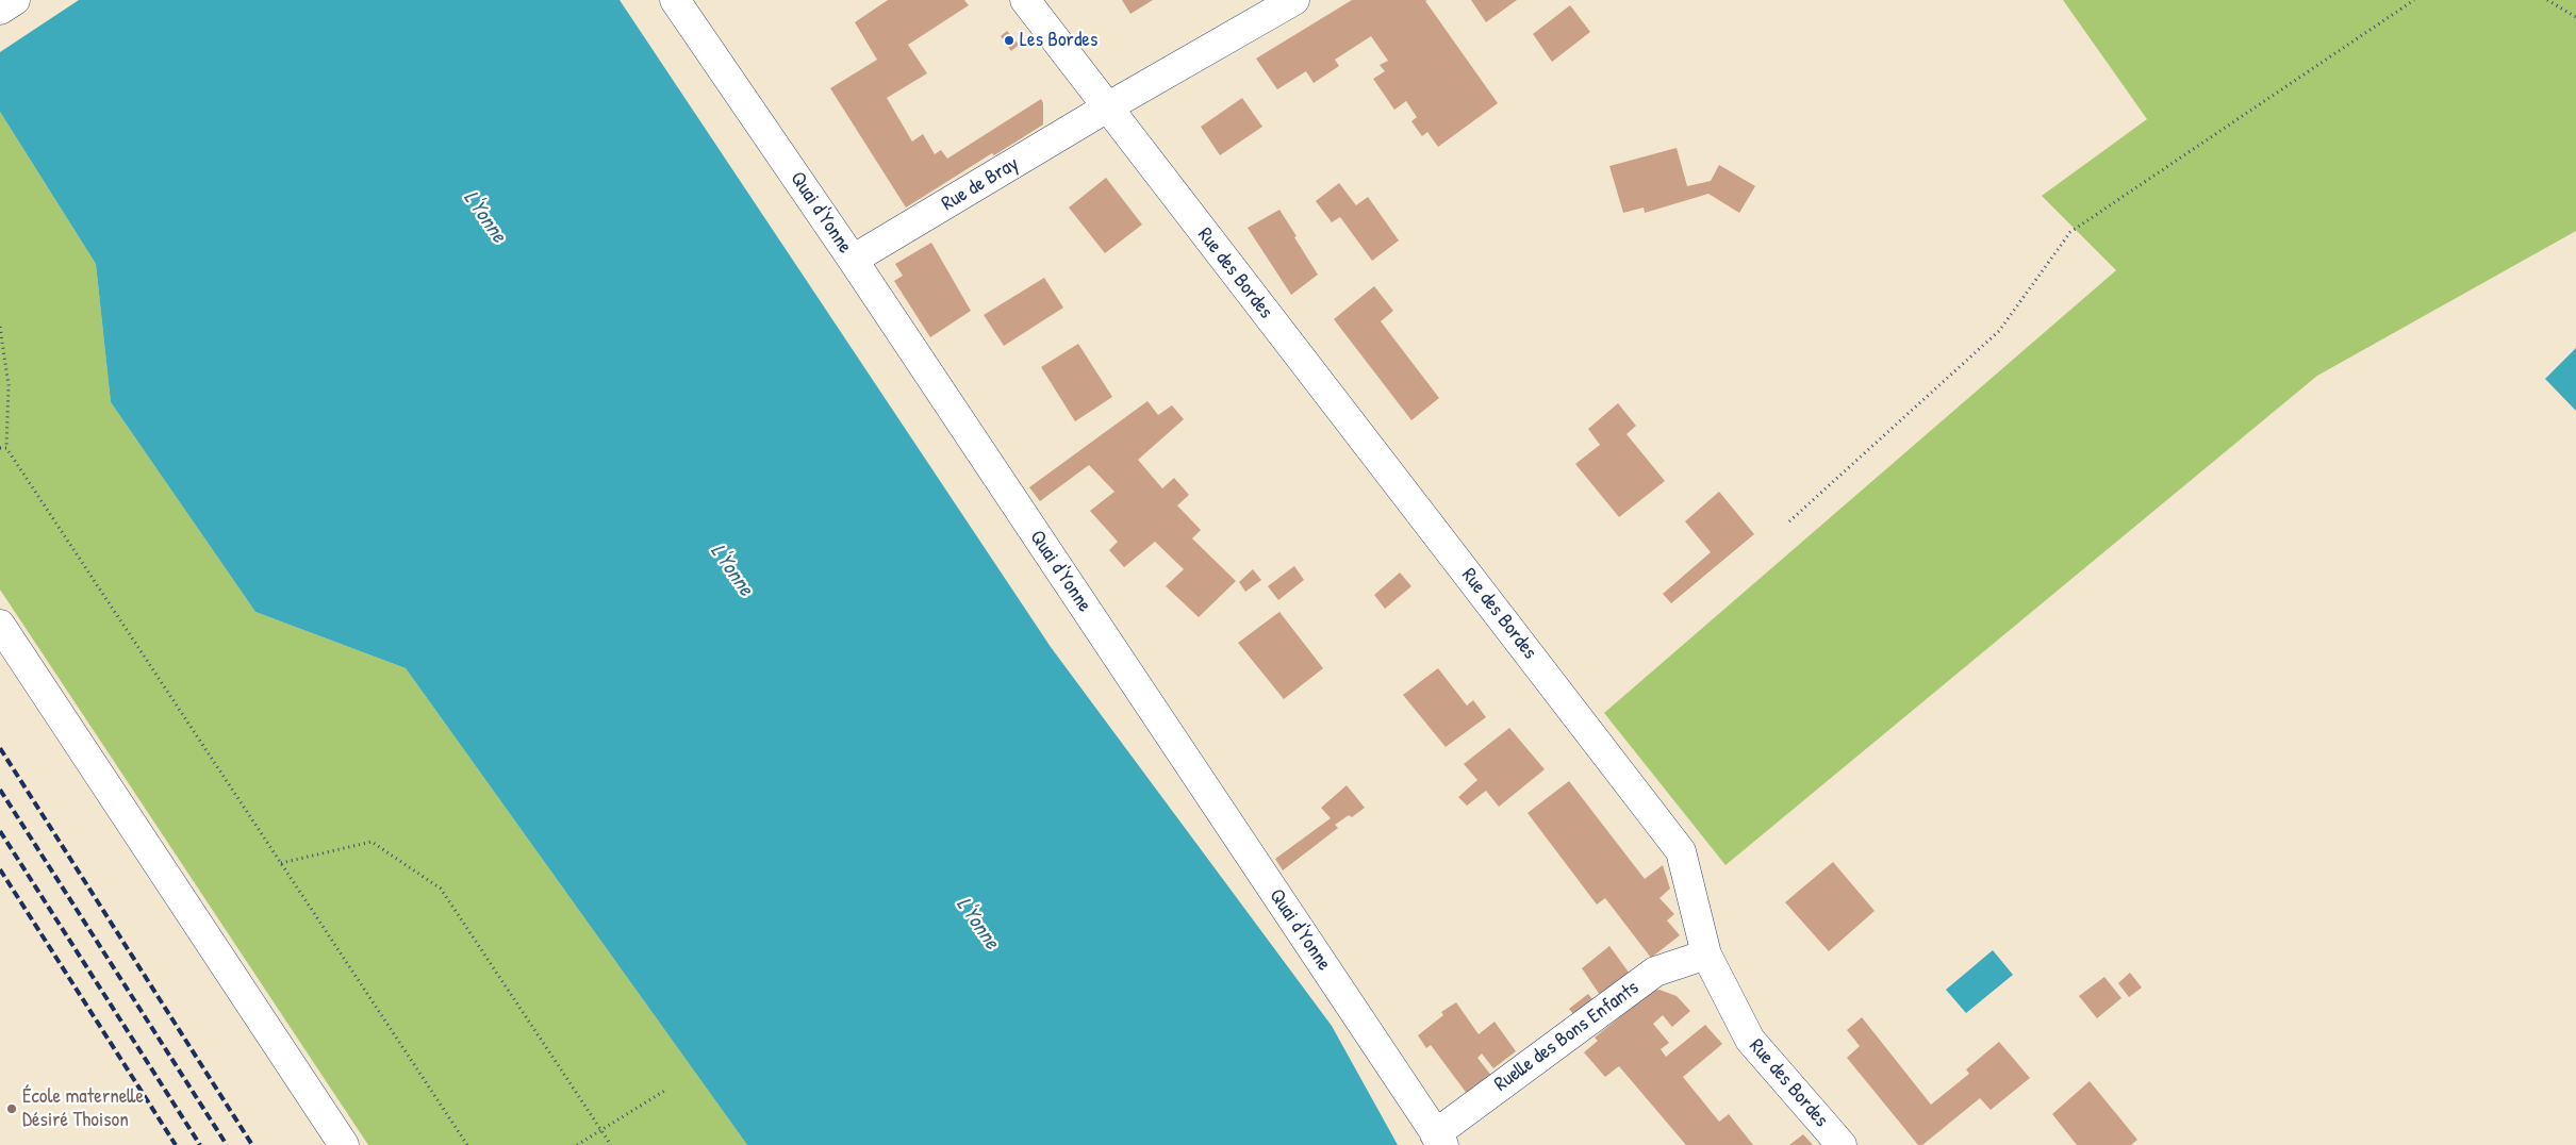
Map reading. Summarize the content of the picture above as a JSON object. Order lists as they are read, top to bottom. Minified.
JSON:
{"streets":{"street":["Rue de Bray","Quai d'Yonne","Rue des Bordes","Ruelle des Bons Enfants"]},"crossings":[["Rue de Bray","Quai d'Yonne"],["Rue de Bray","Rue des Bordes"],["Quai d'Yonne","Ruelle des Bons Enfants"],["Rue des Bordes","Ruelle des Bons Enfants"]],"water":["L'Yonne"],"places":["Les Bordes","École maternelle Désiré Thoison"]}
